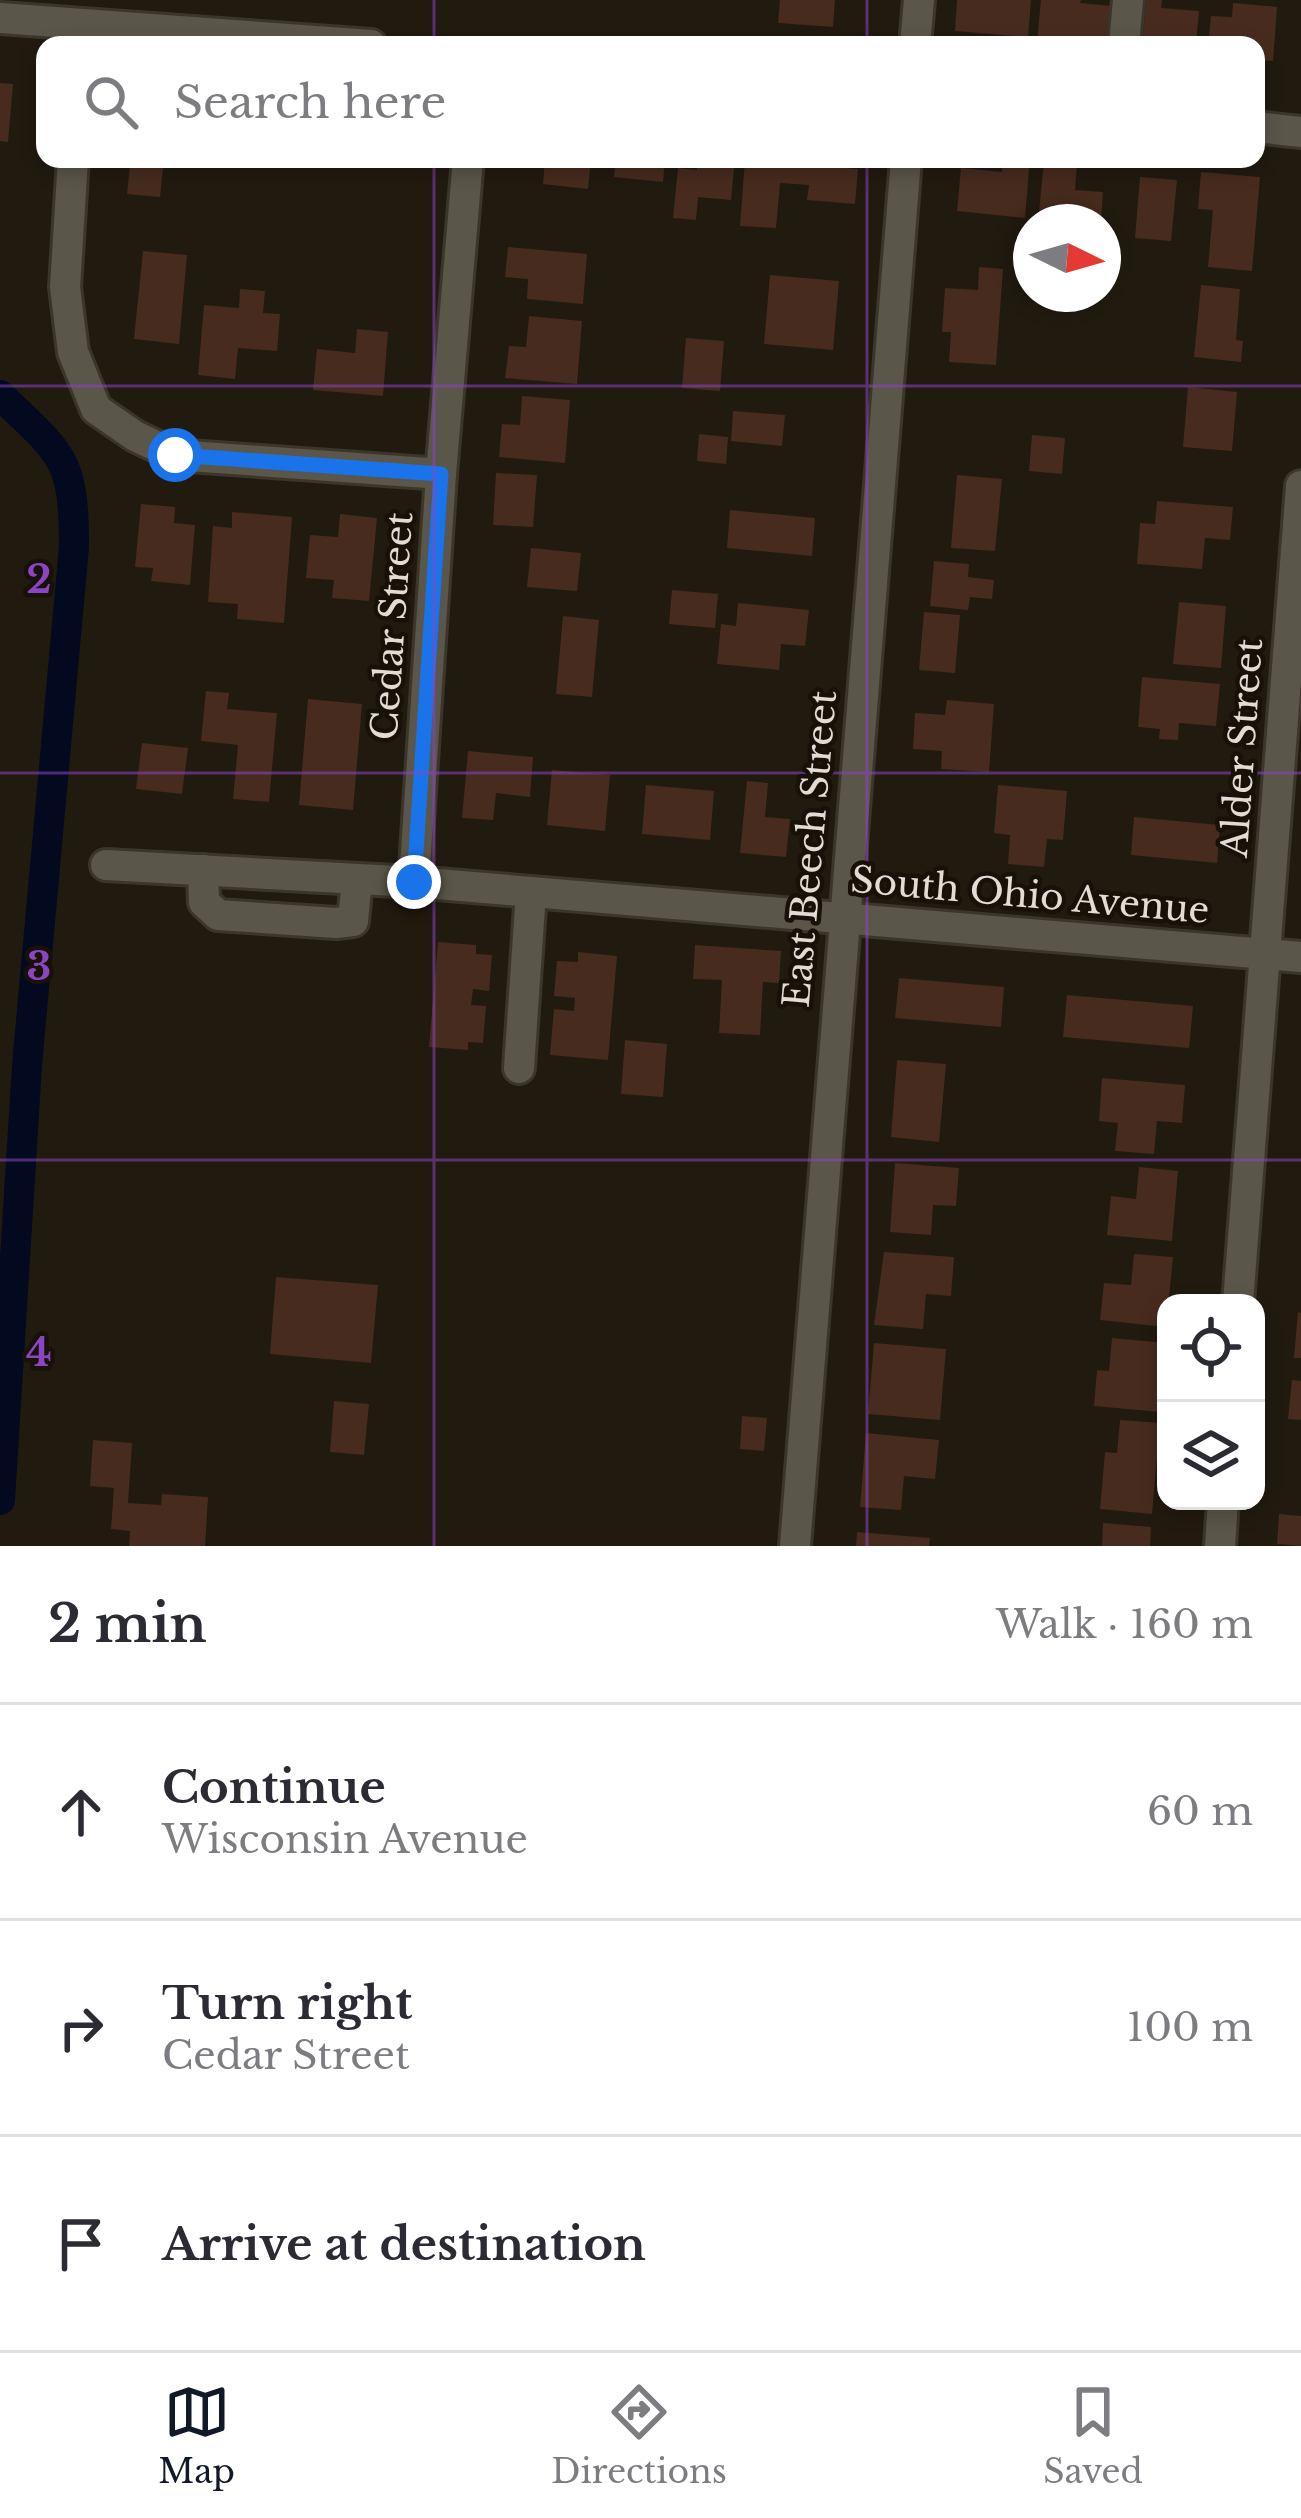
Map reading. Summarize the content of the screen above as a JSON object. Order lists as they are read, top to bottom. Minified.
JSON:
{"streets":{"street":["Cedar Street","Alder Street","East Beech Street","South Ohio Avenue"]},"crossings":[["Cedar Street","South Ohio Avenue"],["Alder Street","South Ohio Avenue"],["East Beech Street","South Ohio Avenue"]],"north":"right","page":{"search":"Search here","heading":["2 min","Walk · 160 m"],"list":[["Continue","Wisconsin Avenue","60 m"],["Turn right","Cedar Street","100 m"],"Arrive at destination"],"nav":["Map","Directions","Saved"]},"grid":{"rows":["2","3","4"]}}
